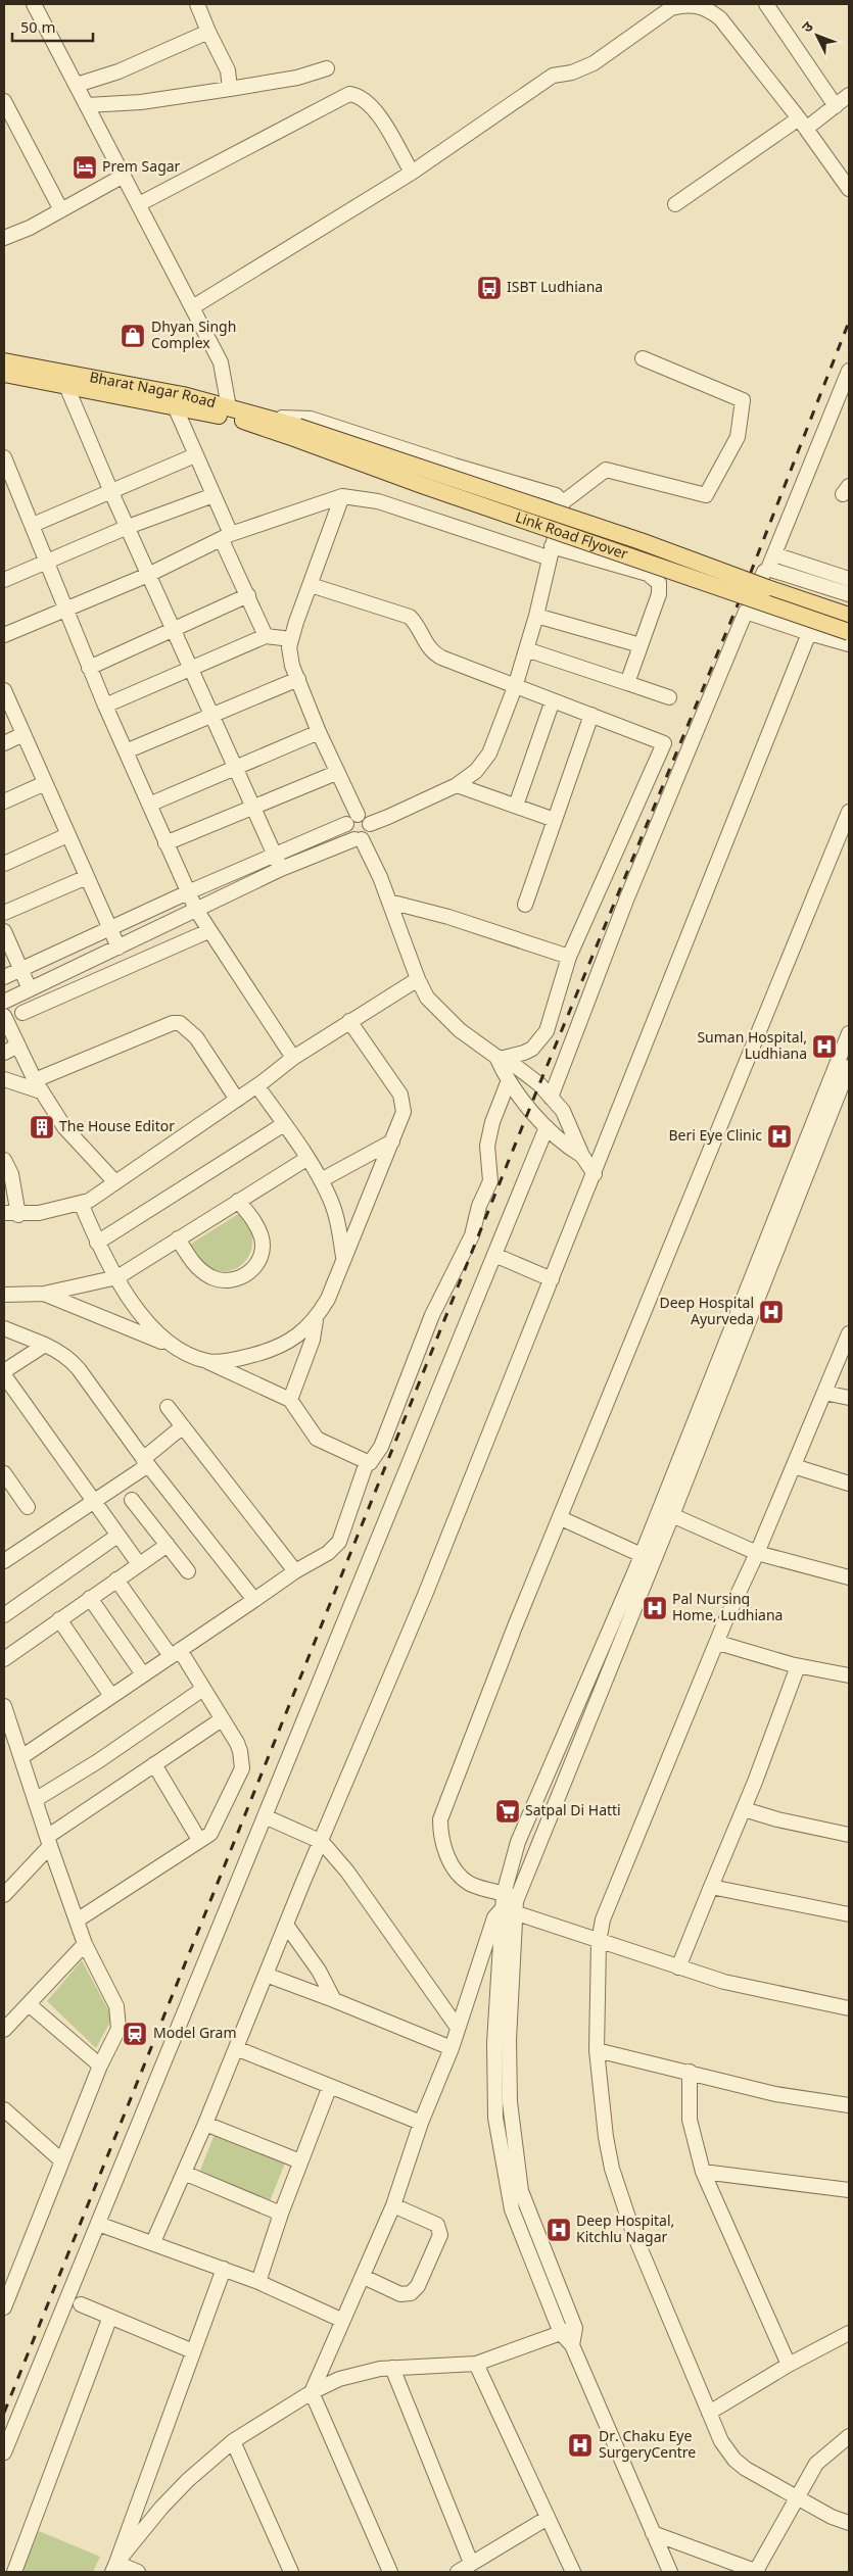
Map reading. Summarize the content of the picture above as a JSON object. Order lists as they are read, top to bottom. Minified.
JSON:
{"streets":{"main road":["Bharat Nagar Road","Link Road Flyover"]},"crossings":[["Bharat Nagar Road","Link Road Flyover"]],"places":{"hotel":["Prem Sagar"],"bus stop":["ISBT Ludhiana"],"shop":["Dhyan Singh Complex"],"hospital":["Suman Hospital, Ludhiana","Beri Eye Clinic","Deep Hospital Ayurveda","Pal Nursing Home, Ludhiana","Deep Hospital, Kitchlu Nagar","Dr. Chaku Eye SurgeryCentre"],"building":["The House Editor"],"supermarket":["Satpal Di Hatti"],"station":["Model Gram"]},"scale_bar":"50 m","north":"top left"}
